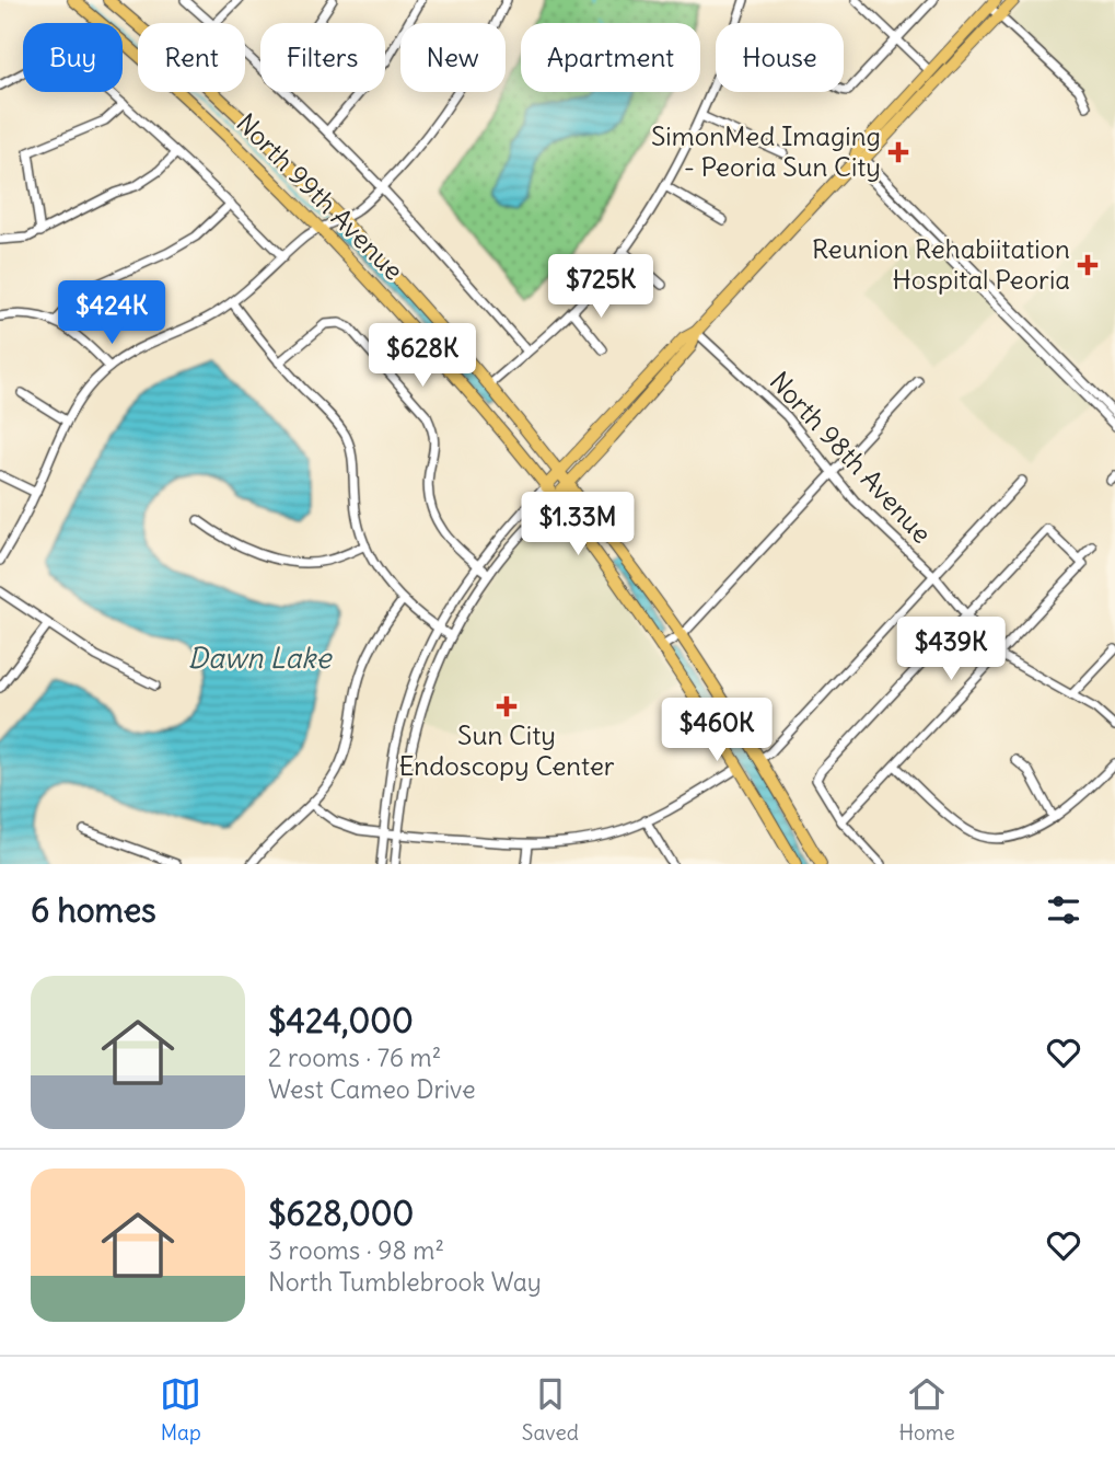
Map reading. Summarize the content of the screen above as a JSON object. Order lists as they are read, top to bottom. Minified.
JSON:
{"streets":{"main road":["North 99th Avenue"],"street":["North 98th Avenue"]},"water":["Dawn Lake"],"places":{"health":["SimonMed Imaging - Peoria Sun City","Reunion Rehabiitation Hospital Peoria","Sun City Endoscopy Center"]},"page":{"chip":["Buy","Rent","Filters","New","Apartment","House"],"price":["$725K","$424K","$628K","$1.33M","$439K","$460K"],"heading":"6 homes","list":[{"name":"$424,000","note":"2 rooms · 76 m² · West Cameo Drive"},{"name":"$628,000","note":"3 rooms · 98 m² · North Tumblebrook Way"}],"tabs":["Map","Saved","Home"]}}
